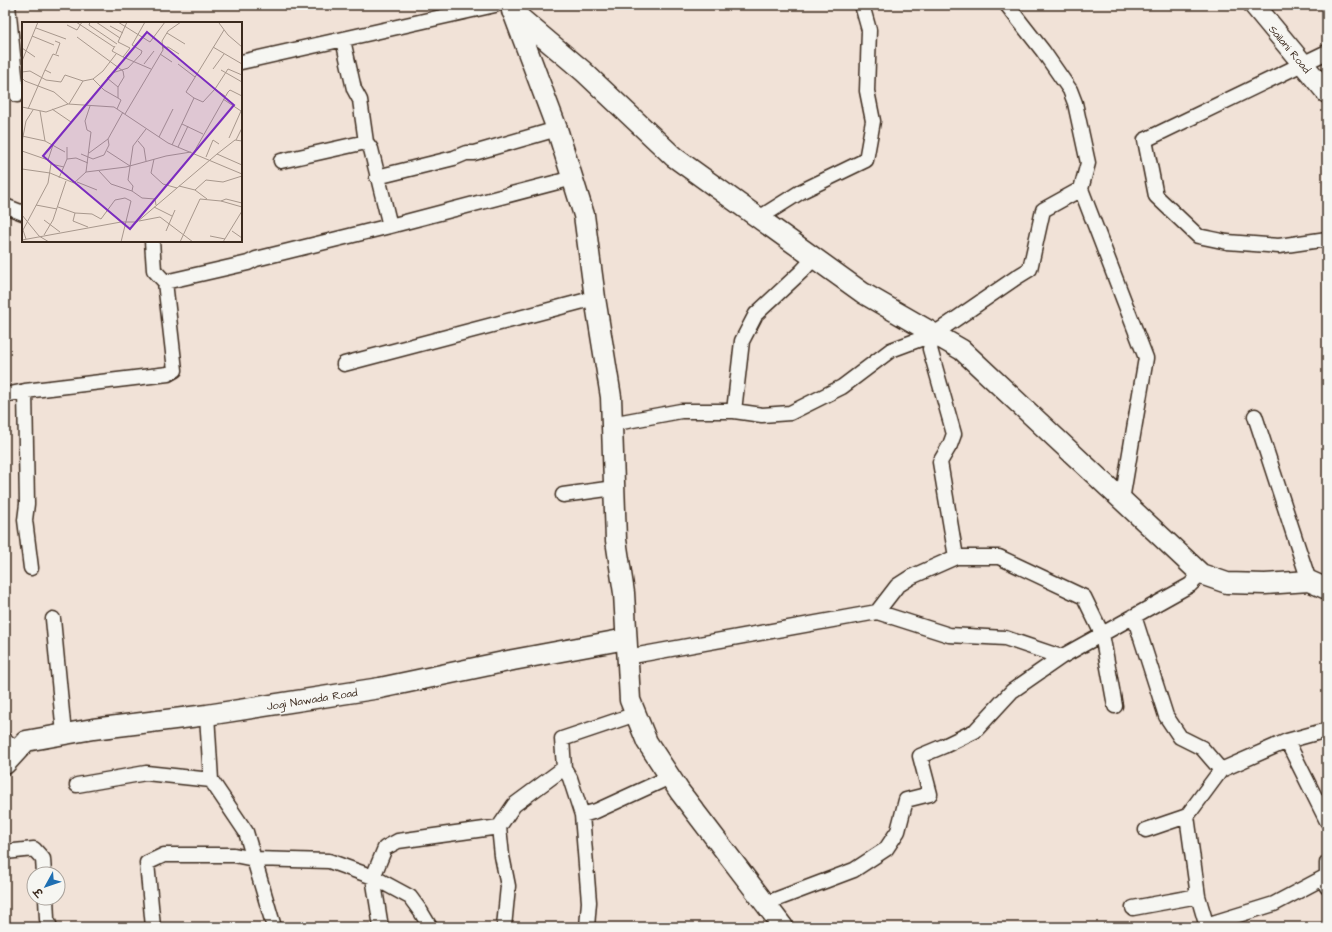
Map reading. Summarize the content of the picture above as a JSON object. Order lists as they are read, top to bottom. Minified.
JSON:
{"streets":{"street":["Sailani Road","Jogi Nawada Road"]},"north":"bottom left"}
